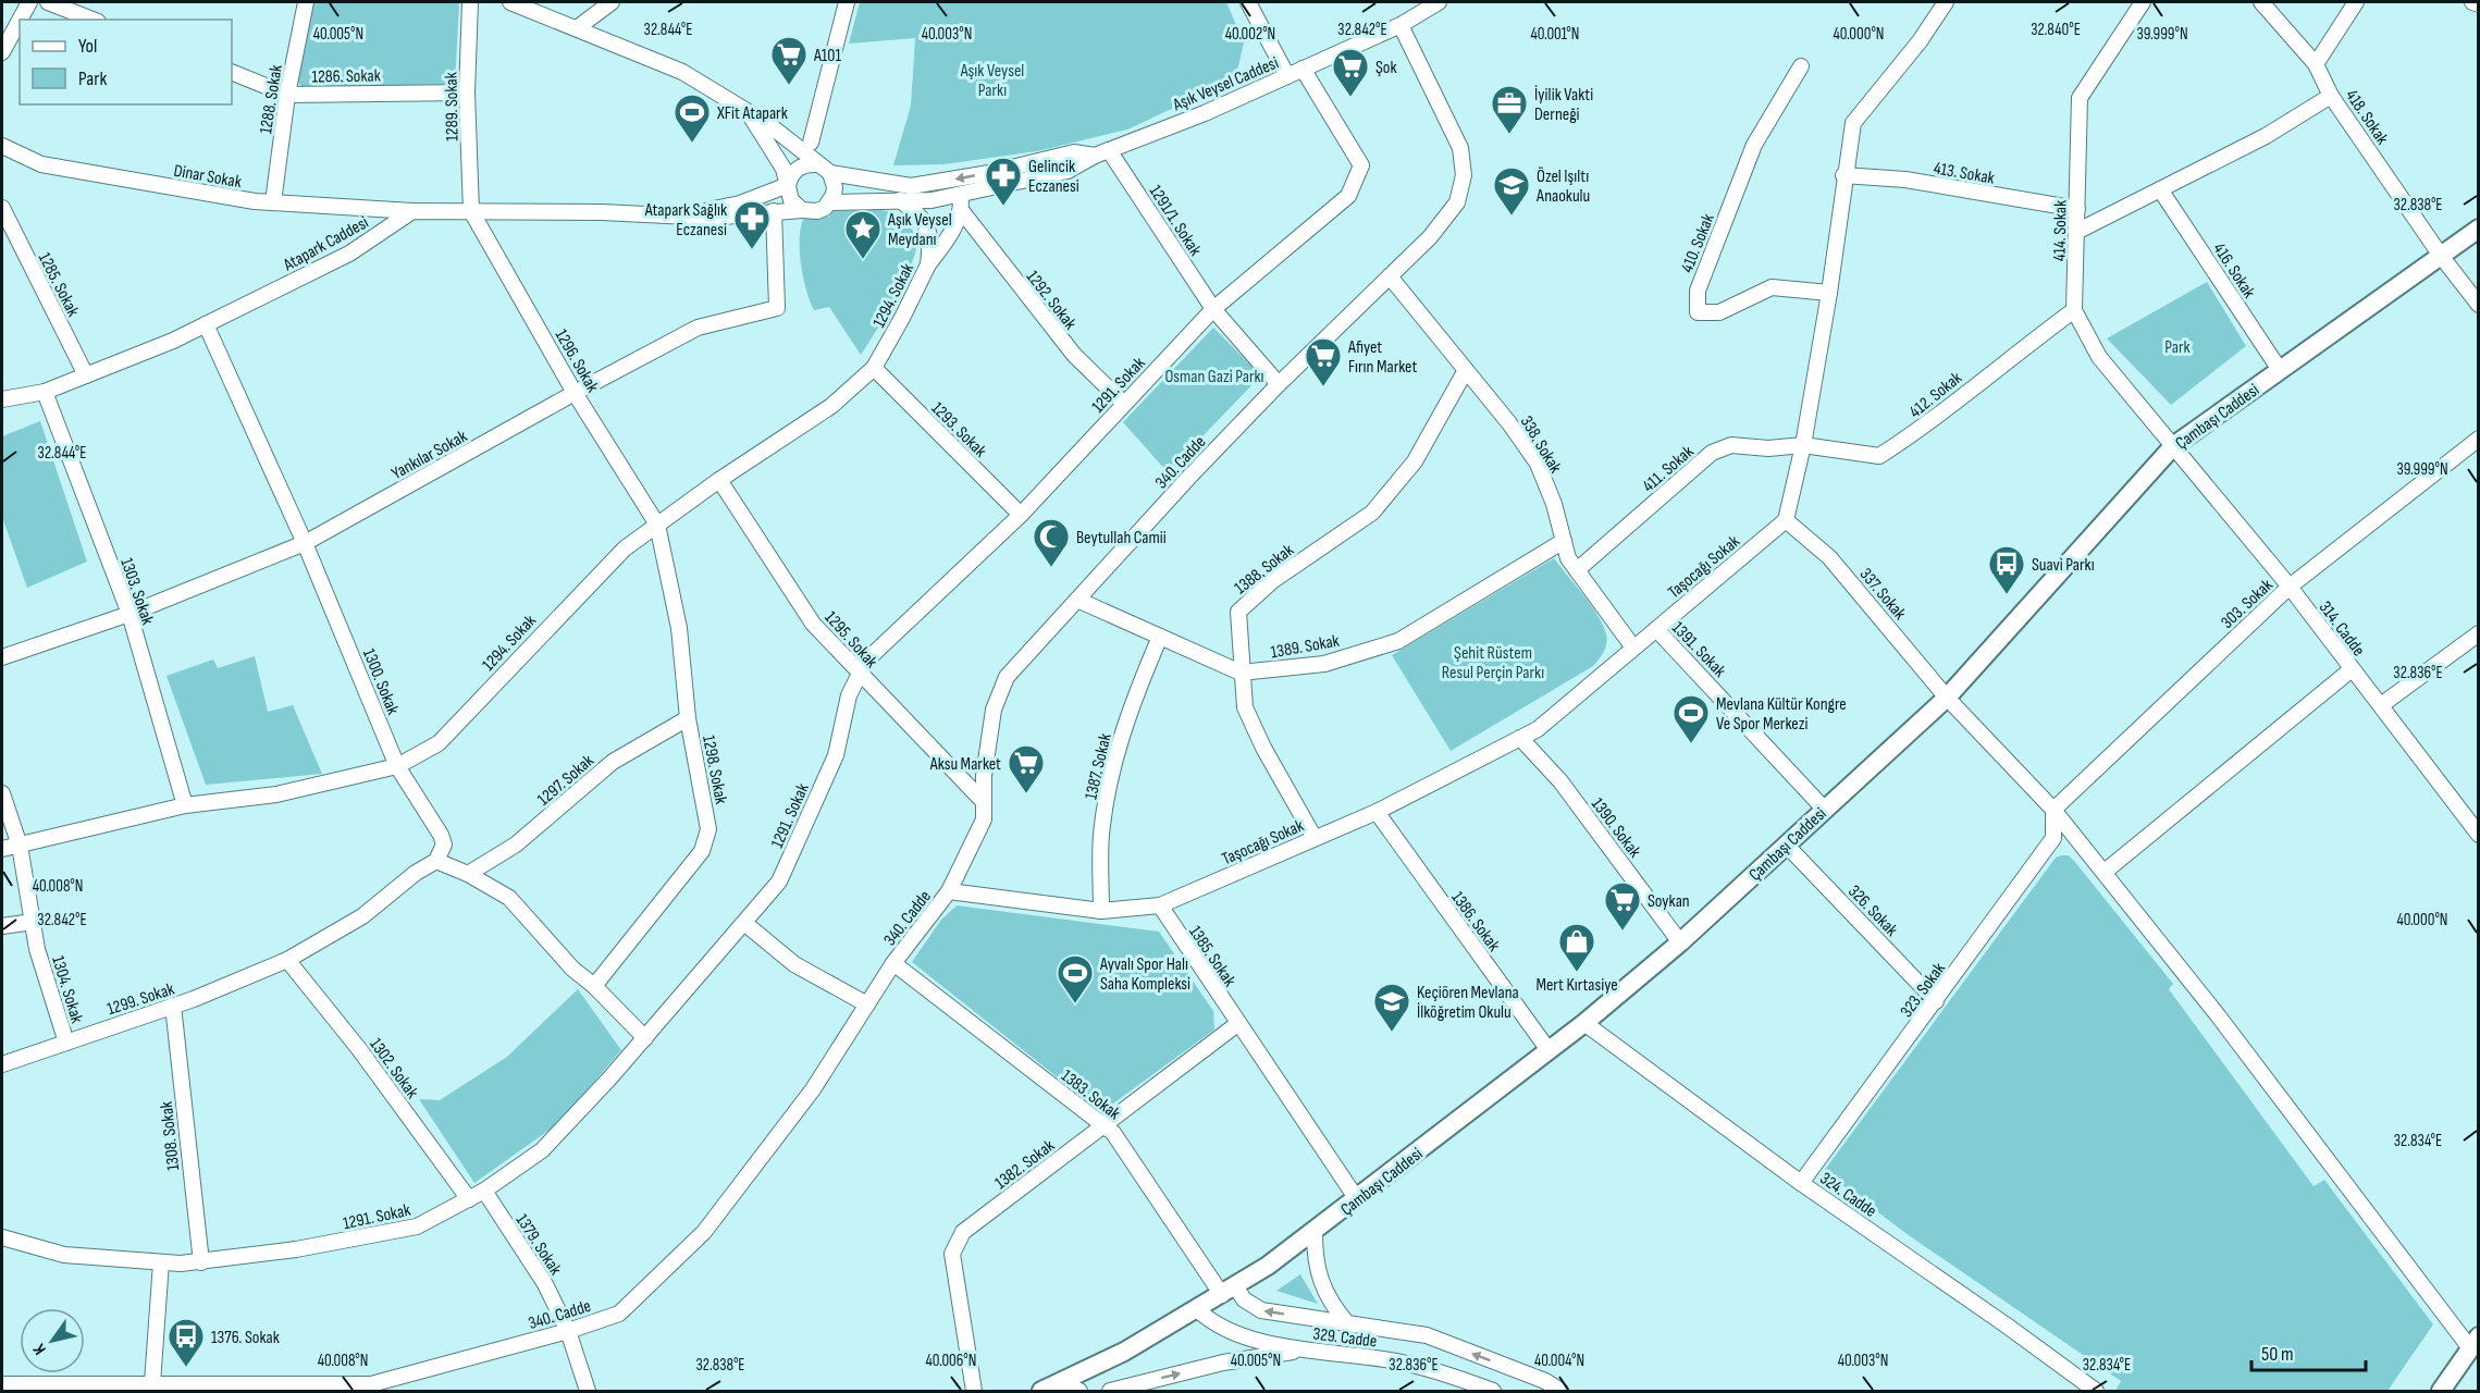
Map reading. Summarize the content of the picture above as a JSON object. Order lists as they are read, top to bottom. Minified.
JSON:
{"streets":{"main road":["Çambaşı Caddesi"],"street":["1286. Sokak","Aşık Veysel Caddesi","1288. Sokak","1289. Sokak","418. Sokak","413. Sokak","Dinar Sokak","1291/1. Sokak","414. Sokak","Atapark Caddesi","410. Sokak","416. Sokak","1285. Sokak","1294. Sokak","1292. Sokak","1296. Sokak","1291. Sokak","412. Sokak","1293. Sokak","338. Sokak","Yankılar Sokak","340. Cadde","411. Sokak","Taşocağı Sokak","1388. Sokak","1303. Sokak","337. Sokak","303. Sokak","314. Cadde","1295. Sokak","1389. Sokak","1391. Sokak","1300. Sokak","1387. Sokak","1298. Sokak","1297. Sokak","1390. Sokak","326. Sokak","1386. Sokak","1385. Sokak","1304. Sokak","323. Sokak","1299. Sokak","1302. Sokak","1383. Sokak","1308. Sokak","1382. Sokak","324. Cadde","1379. Sokak","329. Cadde"]},"crossings":[["1286. Sokak","1288. Sokak"],["1286. Sokak","1289. Sokak"],["Aşık Veysel Caddesi","1291/1. Sokak"],["Aşık Veysel Caddesi","1294. Sokak"],["Aşık Veysel Caddesi","1292. Sokak"],["Aşık Veysel Caddesi","1291. Sokak"],["Aşık Veysel Caddesi","340. Cadde"],["1288. Sokak","Dinar Sokak"],["1289. Sokak","1296. Sokak"],["418. Sokak","Çambaşı Caddesi"],["413. Sokak","414. Sokak"],["Dinar Sokak","Atapark Caddesi"],["1291/1. Sokak","1291. Sokak"],["1291/1. Sokak","340. Cadde"],["414. Sokak","412. Sokak"],["414. Sokak","Çambaşı Caddesi"],["414. Sokak","314. Cadde"],["Atapark Caddesi","1285. Sokak"],["Atapark Caddesi","1303. Sokak"],["Atapark Caddesi","1300. Sokak"],["416. Sokak","Çambaşı Caddesi"],["1294. Sokak","1292. Sokak"],["1294. Sokak","1296. Sokak"],["1294. Sokak","1293. Sokak"],["1294. Sokak","1303. Sokak"],["1294. Sokak","1295. Sokak"],["1294. Sokak","1300. Sokak"],["1294. Sokak","1298. Sokak"],["1294. Sokak","1304. Sokak"],["1292. Sokak","1291. Sokak"],["1296. Sokak","Yankılar Sokak"],["1296. Sokak","1298. Sokak"],["1291. Sokak","1293. Sokak"],["1291. Sokak","1295. Sokak"],["1291. Sokak","1302. Sokak"],["1291. Sokak","1308. Sokak"],["1291. Sokak","1379. Sokak"],["412. Sokak","411. Sokak"],["Çambaşı Caddesi","337. Sokak"],["Çambaşı Caddesi","314. Cadde"],["Çambaşı Caddesi","1391. Sokak"],["Çambaşı Caddesi","1390. Sokak"],["Çambaşı Caddesi","326. Sokak"],["Çambaşı Caddesi","1386. Sokak"],["Çambaşı Caddesi","1385. Sokak"],["Çambaşı Caddesi","1383. Sokak"],["Çambaşı Caddesi","324. Cadde"],["Çambaşı Caddesi","329. Cadde"],["338. Sokak","340. Cadde"],["338. Sokak","411. Sokak"],["338. Sokak","Taşocağı Sokak"],["338. Sokak","1388. Sokak"],["338. Sokak","1389. Sokak"],["Yankılar Sokak","1303. Sokak"],["Yankılar Sokak","1300. Sokak"],["340. Cadde","1295. Sokak"],["340. Cadde","1389. Sokak"],["340. Cadde","1383. Sokak"],["340. Cadde","1379. Sokak"],["Taşocağı Sokak","1388. Sokak"],["Taşocağı Sokak","337. Sokak"],["Taşocağı Sokak","1391. Sokak"],["Taşocağı Sokak","1390. Sokak"],["Taşocağı Sokak","1386. Sokak"],["Taşocağı Sokak","1385. Sokak"],["1388. Sokak","1389. Sokak"],["337. Sokak","303. Sokak"],["337. Sokak","323. Sokak"],["303. Sokak","314. Cadde"],["303. Sokak","323. Sokak"],["1389. Sokak","1387. Sokak"],["1300. Sokak","1299. Sokak"],["1298. Sokak","1297. Sokak"],["326. Sokak","323. Sokak"],["1385. Sokak","1382. Sokak"],["1304. Sokak","1299. Sokak"],["323. Sokak","324. Cadde"],["1299. Sokak","1302. Sokak"],["1299. Sokak","1308. Sokak"],["1383. Sokak","1382. Sokak"],["1383. Sokak","329. Cadde"]],"parks":["Aşık Veysel Parkı","Park","Osman Gazi Parkı","Şehit Rüstem Resul Perçin Parkı"],"places":{"supermarket":["A101","Şok","Afiyet Fırın Market","Aksu Market","Soykan"],"office":["İyilik Vakti Derneği"],"sports":["XFit Atapark","Mevlana Kültür Kongre Ve Spor Merkezi","Ayvalı Spor Halı Saha Kompleksi"],"pharmacy":["Gelincik Eczanesi","Atapark Sağlık Eczanesi"],"school or university":["Özel Işıltı Anaokulu","Keçiören Mevlana İlköğretim Okulu"],"place":["Aşık Veysel Meydanı"],"mosque":["Beytullah Camii"],"bus stop":["Suavi Parkı","1376. Sokak"],"shop":["Mert Kırtasiye"]},"legend":["Yol","Park"],"scale_bar":"50 m","north":"bottom left","coordinates":["32.844°E","32.842°E","32.840°E","40.005°N","40.003°N","40.002°N","40.001°N","40.000°N","39.999°N","32.838°E","32.836°E","40.008°N","32.834°E","40.006°N","40.004°N"]}
